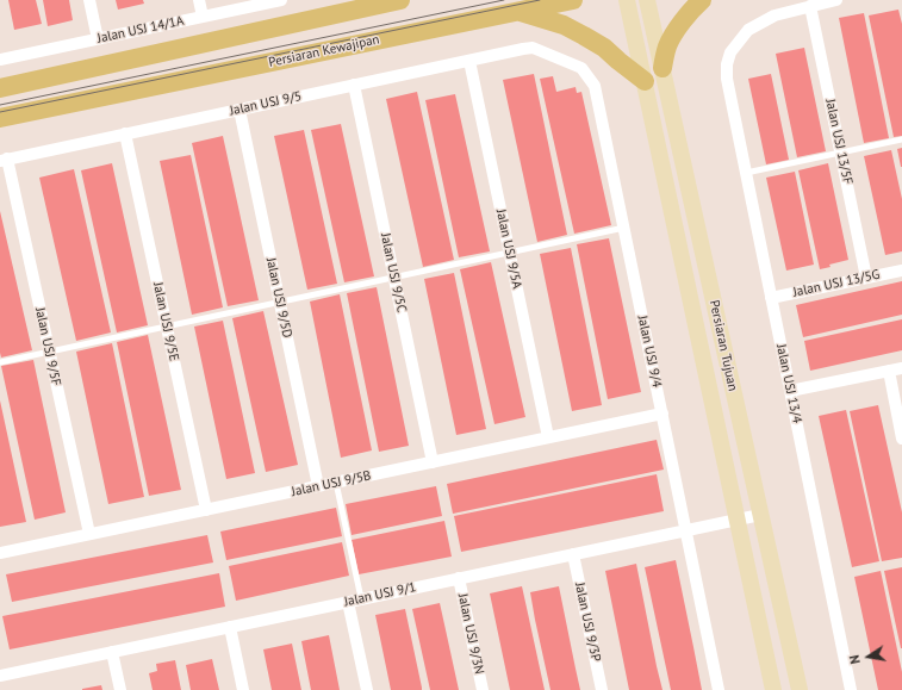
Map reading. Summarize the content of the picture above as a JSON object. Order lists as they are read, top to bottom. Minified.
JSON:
{"streets":{"main road":["Persiaran Kewajipan","Persiaran Tujuan"],"street":["Jalan USJ 14/1A","Jalan USJ 9/5","Jalan USJ 13/5F","Jalan USJ 9/5A","Jalan USJ 9/5C","Jalan USJ 13/5G","Jalan USJ 9/5D","Jalan USJ 9/5E","Jalan USJ 9/5F","Jalan USJ 9/4","Jalan USJ 13/4","Jalan USJ 9/5B","Jalan USJ 9/1","Jalan USJ 9/3P","Jalan USJ 9/3N"]},"crossings":[["Jalan USJ 9/5","Jalan USJ 9/5A"],["Jalan USJ 9/5","Jalan USJ 9/5C"],["Jalan USJ 9/5","Jalan USJ 9/5D"],["Jalan USJ 9/5","Jalan USJ 9/5E"],["Jalan USJ 9/5","Jalan USJ 9/5F"],["Jalan USJ 9/5","Jalan USJ 9/4"],["Jalan USJ 13/5F","Jalan USJ 13/5G"],["Jalan USJ 13/5F","Jalan USJ 13/4"],["Jalan USJ 9/5A","Jalan USJ 9/5B"],["Jalan USJ 9/5C","Jalan USJ 9/5B"],["Jalan USJ 13/5G","Jalan USJ 13/4"],["Jalan USJ 9/5D","Jalan USJ 9/5B"],["Jalan USJ 9/5E","Jalan USJ 9/5B"],["Persiaran Tujuan","Jalan USJ 9/1"],["Jalan USJ 9/5F","Jalan USJ 9/5B"],["Jalan USJ 9/4","Jalan USJ 9/5B"],["Jalan USJ 9/4","Jalan USJ 9/1"],["Jalan USJ 9/1","Jalan USJ 9/3P"],["Jalan USJ 9/1","Jalan USJ 9/3N"]],"north":"left"}
